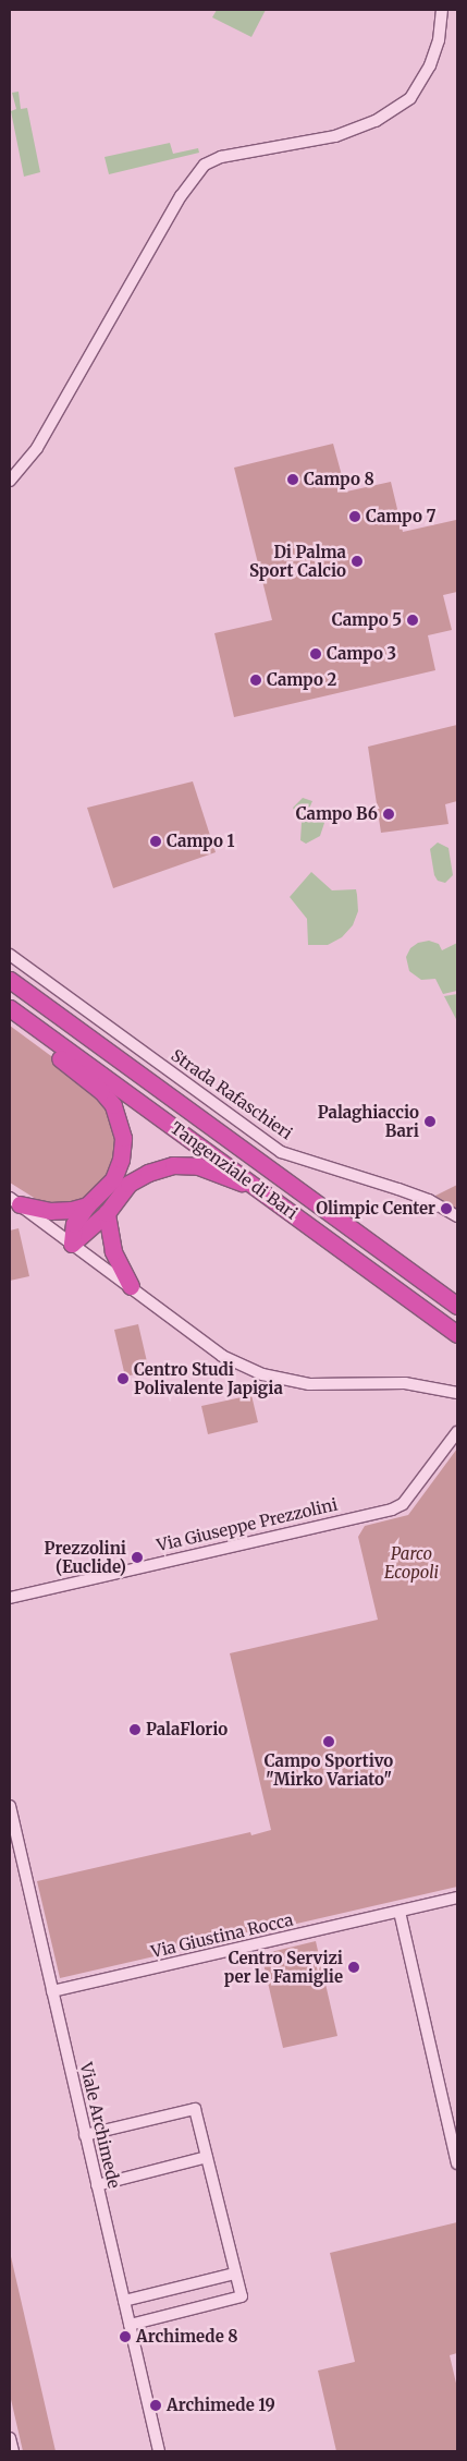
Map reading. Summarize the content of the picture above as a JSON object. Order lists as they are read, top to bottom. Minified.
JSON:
{"streets":{"highway":["Tangenziale di Bari"],"street":["Strada Rafaschieri","Via Giuseppe Prezzolini","Via Giustina Rocca","Viale Archimede"]},"crossings":[["Via Giustina Rocca","Viale Archimede"]],"parks":["Parco Ecopoli"],"places":["Campo 8","Campo 7","Di Palma Sport Calcio","Campo 5","Campo 3","Campo 2","Campo B6","Campo 1","Palaghiaccio Bari","Olimpic Center","Centro Studi Polivalente Japigia","Prezzolini (Euclide)","PalaFlorio","Campo Sportivo \"Mirko Variato\"","Centro Servizi per le Famiglie","Archimede 8","Archimede 19"]}
